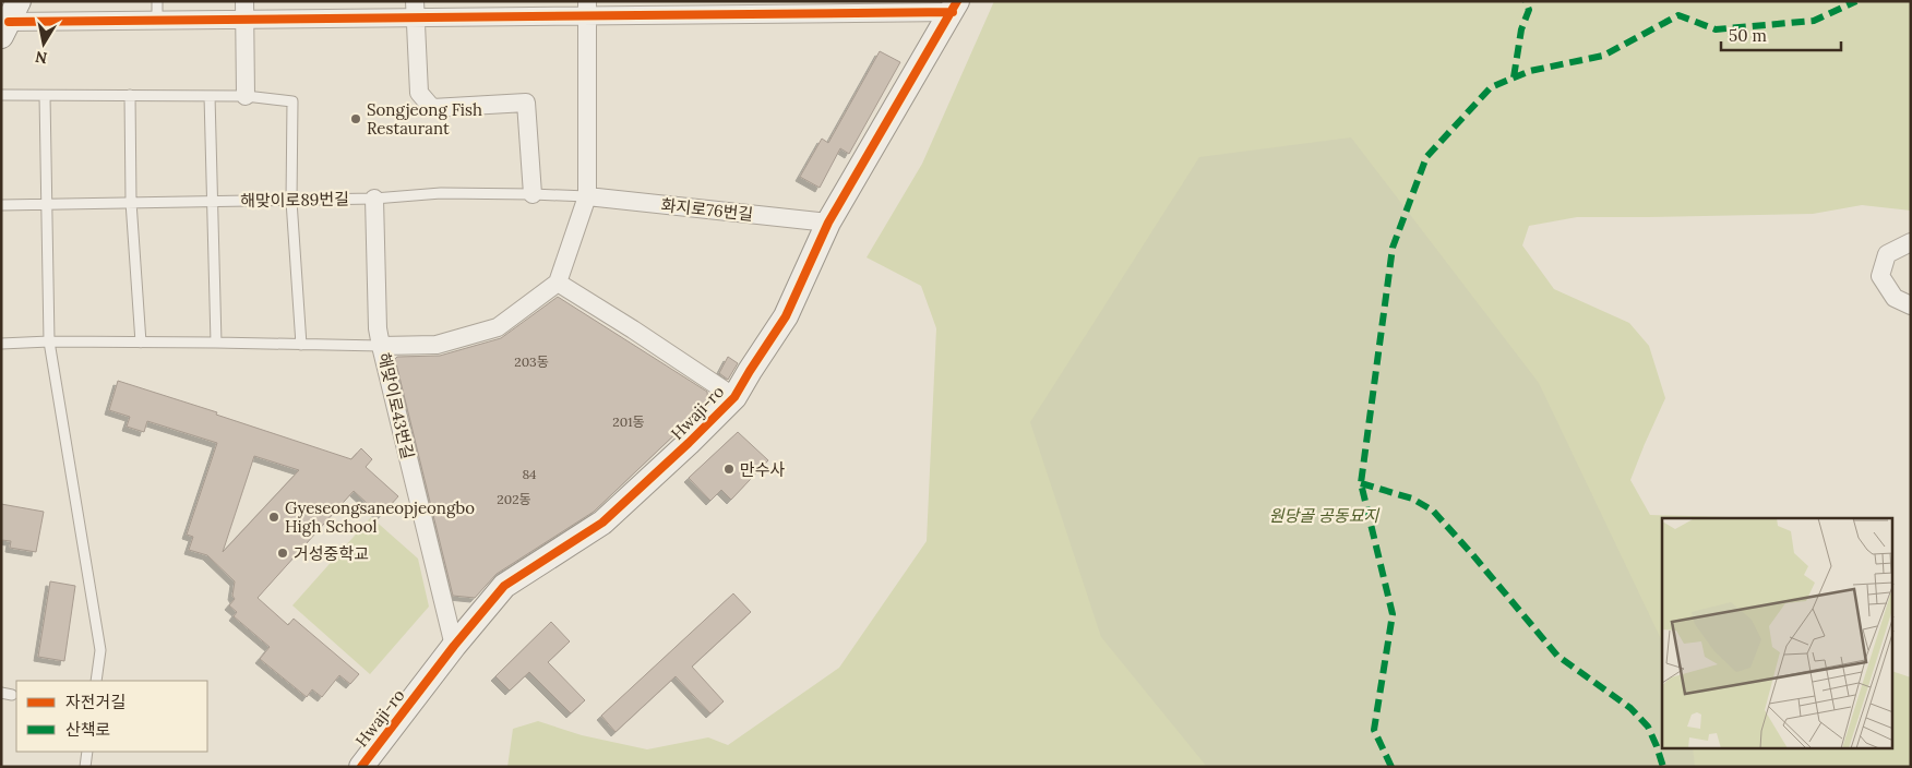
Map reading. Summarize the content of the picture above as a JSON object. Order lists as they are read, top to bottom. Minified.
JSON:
{"streets":{"street":["화지로76번길","해맞이로43번길","Hwaji-ro"],"lane":["해맞이로89번길"]},"crossings":[["해맞이로89번길","화지로76번길"],["화지로76번길","Hwaji-ro"],["해맞이로43번길","Hwaji-ro"]],"parks":["원당골 공동묘지"],"places":["Songjeong Fish Restaurant","만수사","Gyeseongsaneopjeongbo High School","거성중학교"],"house_numbers":["203동","201동","84","202동"],"legend":["자전거길","산책로"],"scale_bar":"50 m","north":"bottom"}
